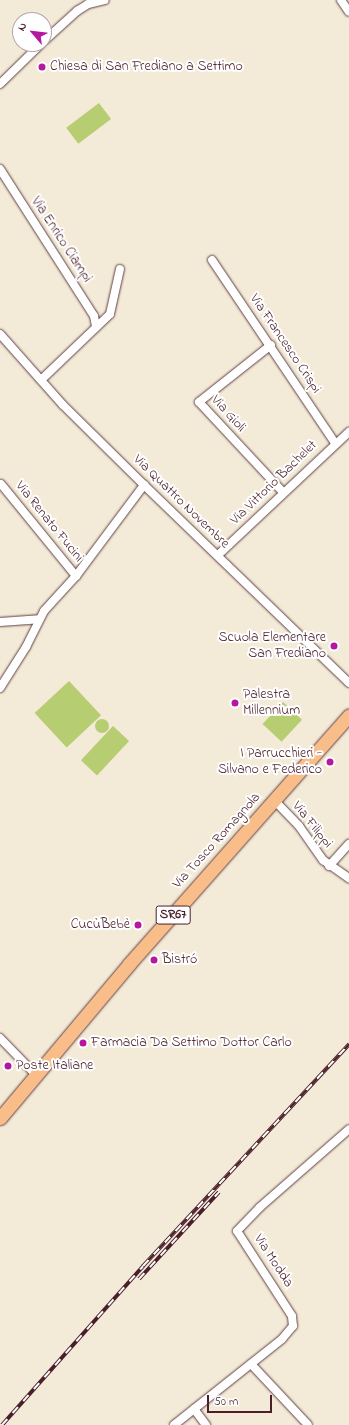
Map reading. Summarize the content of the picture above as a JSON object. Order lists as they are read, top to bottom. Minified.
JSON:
{"streets":{"main road":["Via Tosco Romagnola","SR67"],"street":["Via Enrico Ciampi","Via Francesco Crispi","Via Gioli","Via Vittorio Bachelet","Via Quattro Novembre","Via Renato Fucini","Via Filippi","Via Modda"]},"crossings":[["Via Francesco Crispi","Via Gioli"],["Via Francesco Crispi","Via Vittorio Bachelet"],["Via Gioli","Via Vittorio Bachelet"],["Via Vittorio Bachelet","Via Quattro Novembre"],["Via Quattro Novembre","Via Renato Fucini"],["Via Filippi","Via Tosco Romagnola"]],"places":["Chiesa di San Frediano a Settimo","Scuola Elementare San Frediano","Palestra Millennium","I Parrucchieri - Silvano e Federico","CucùBebè","Bistró","Farmacia Da Settimo Dottor Carlo","Poste Italiane"],"scale_bar":"50 m","north":"top left"}
